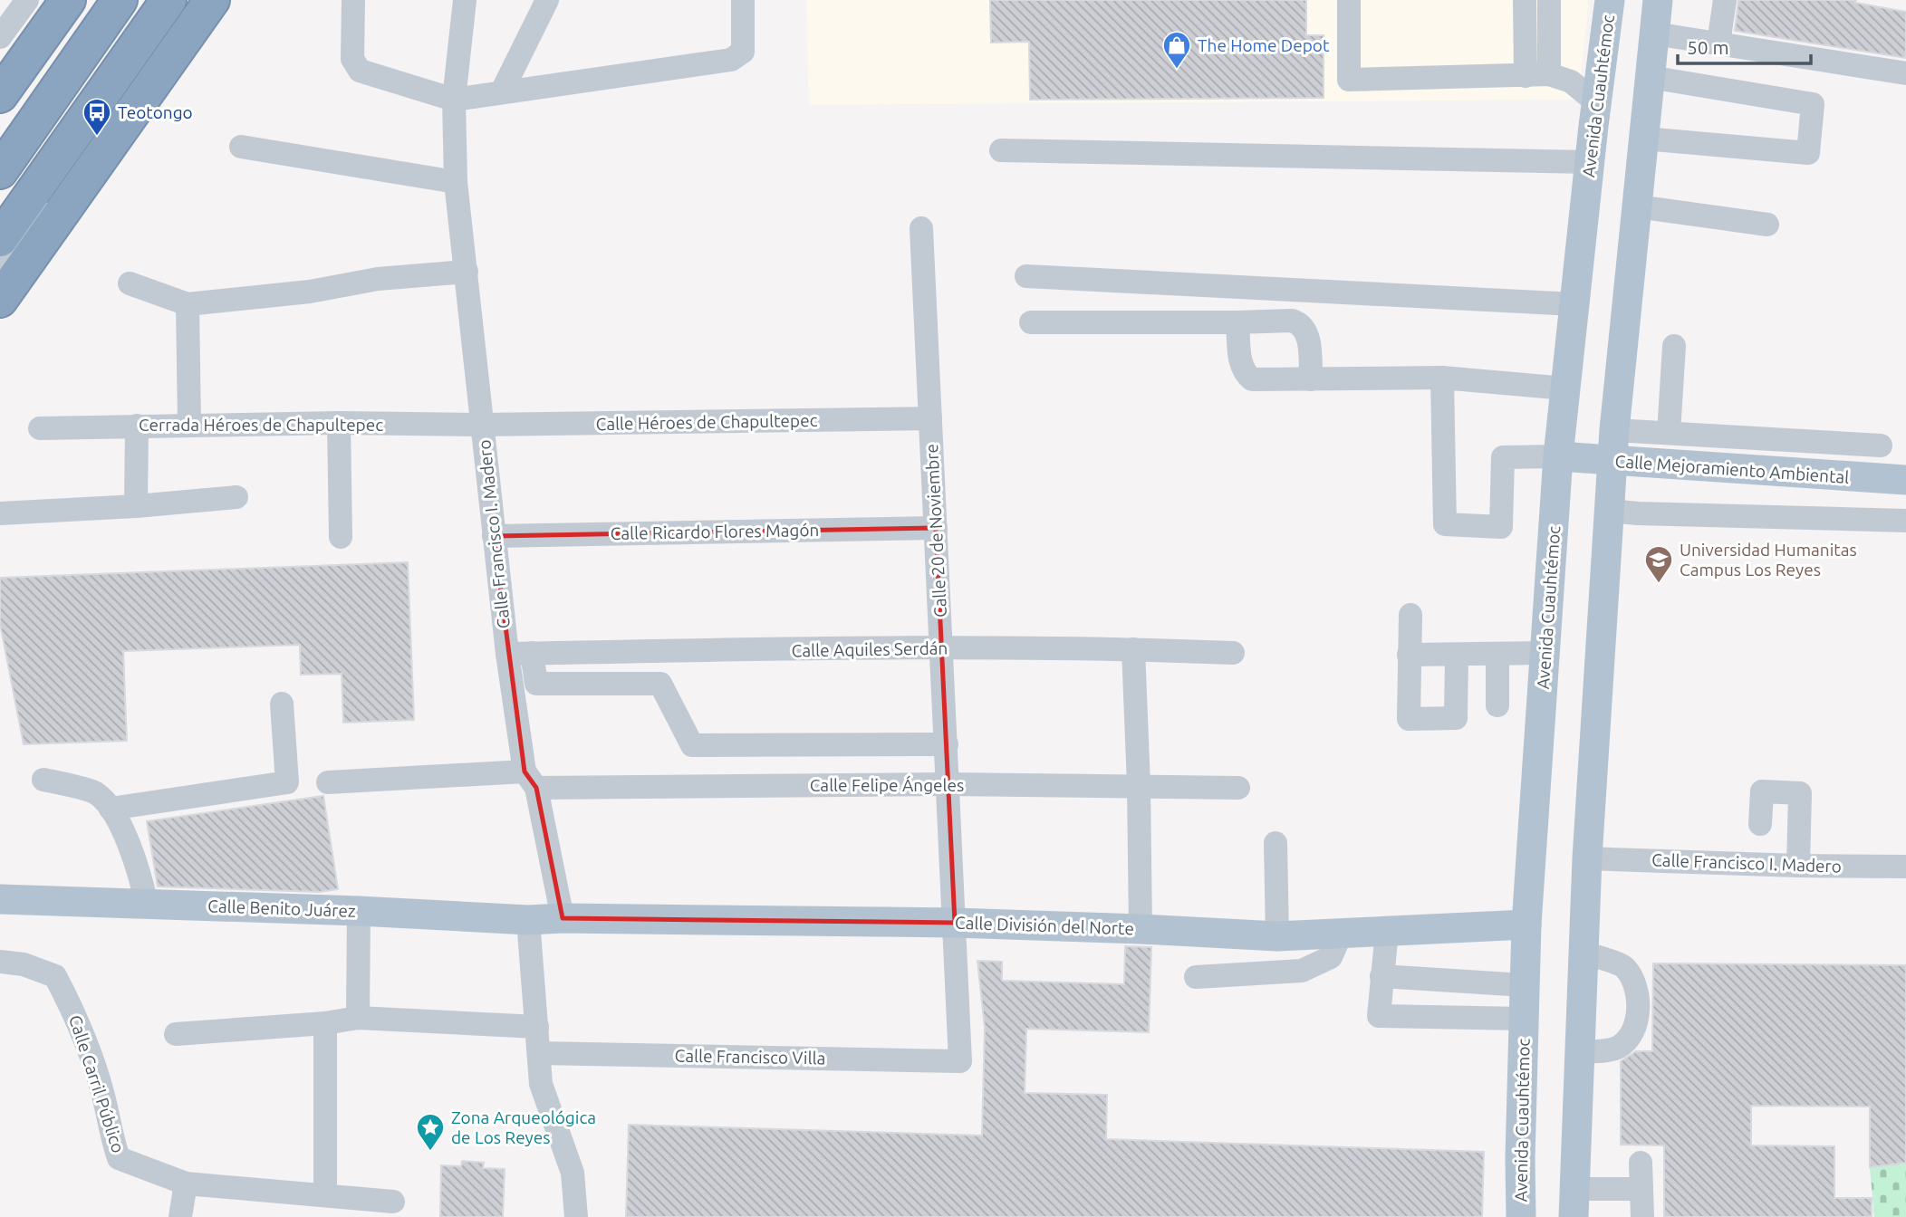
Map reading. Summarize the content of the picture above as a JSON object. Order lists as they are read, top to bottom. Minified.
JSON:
{"streets":{"main road":["Avenida Cuauhtémoc","Calle Mejoramiento Ambiental","Calle Benito Juárez","Calle División del Norte"],"street":["Calle Héroes de Chapultepec","Cerrada Héroes de Chapultepec","Calle 20 de Noviembre","Calle Ricardo Flores Magón","Calle Francisco I. Madero","Calle Aquiles Serdán","Calle Felipe Ángeles","Calle Francisco Villa","Calle Carril Público"]},"crossings":[["Avenida Cuauhtémoc","Calle Mejoramiento Ambiental"],["Avenida Cuauhtémoc","Calle División del Norte"],["Calle Héroes de Chapultepec","Cerrada Héroes de Chapultepec"],["Calle Héroes de Chapultepec","Calle 20 de Noviembre"],["Calle Héroes de Chapultepec","Calle Francisco I. Madero"],["Cerrada Héroes de Chapultepec","Calle Francisco I. Madero"],["Calle 20 de Noviembre","Calle Ricardo Flores Magón"],["Calle 20 de Noviembre","Calle Aquiles Serdán"],["Calle 20 de Noviembre","Calle Felipe Ángeles"],["Calle 20 de Noviembre","Calle División del Norte"],["Calle 20 de Noviembre","Calle Francisco Villa"],["Calle Ricardo Flores Magón","Calle Francisco I. Madero"],["Calle Francisco I. Madero","Calle Aquiles Serdán"],["Calle Francisco I. Madero","Calle Felipe Ángeles"],["Calle Francisco I. Madero","Calle Benito Juárez"],["Calle Francisco I. Madero","Calle División del Norte"],["Calle Benito Juárez","Calle División del Norte"]],"places":{"shop":["The Home Depot"],"bus stop":["Teotongo"],"school or university":["Universidad Humanitas Campus Los Reyes"],"place":["Zona Arqueológica de Los Reyes"]},"scale_bar":"50 m"}
